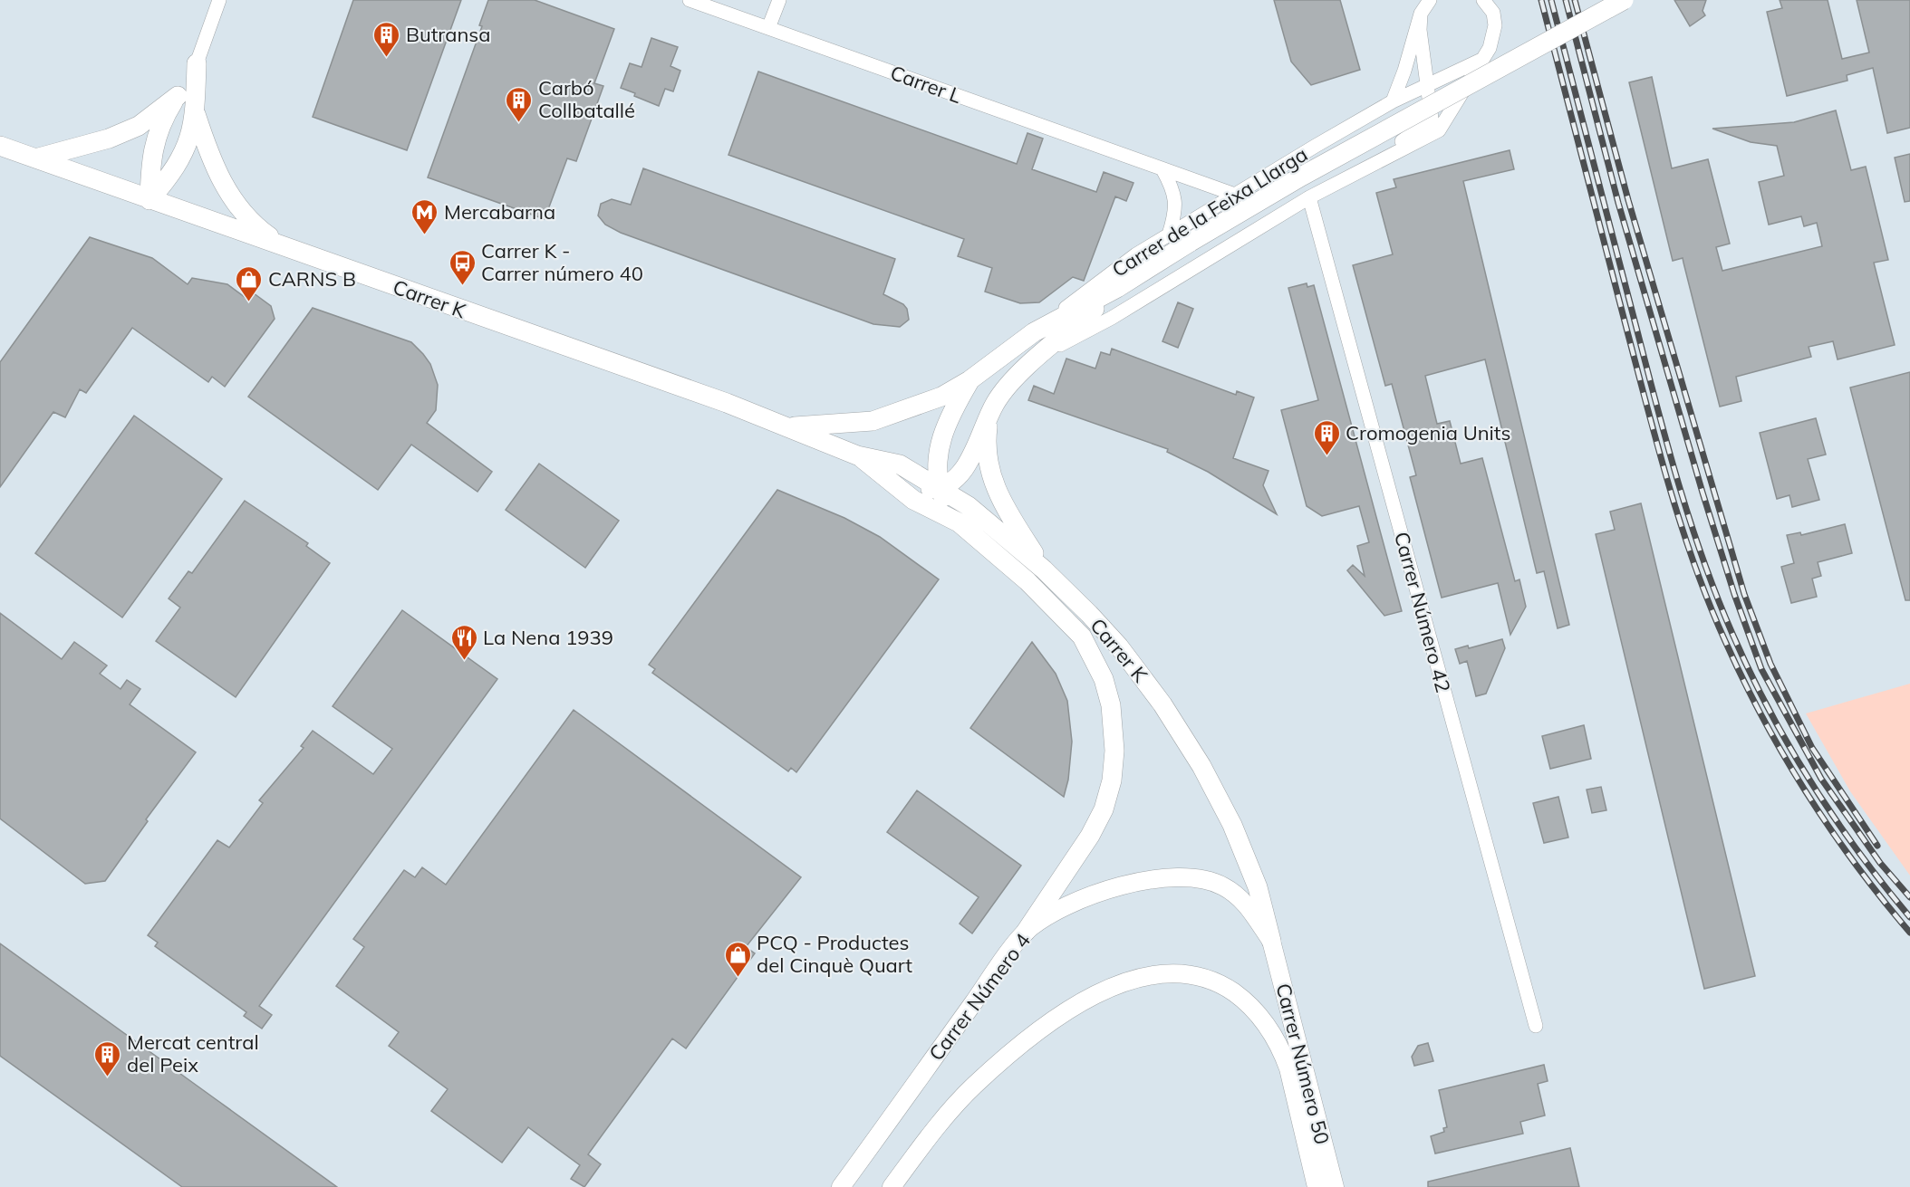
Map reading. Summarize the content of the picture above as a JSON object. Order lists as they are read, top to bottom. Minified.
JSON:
{"streets":{"main road":["Carrer de la Feixa Llarga","Carrer K"],"street":["Carrer L","Carrer Número 42","Carrer Número 4","Carrer Número 50"]},"crossings":[["Carrer L","Carrer de la Feixa Llarga"],["Carrer de la Feixa Llarga","Carrer K"],["Carrer de la Feixa Llarga","Carrer Número 42"],["Carrer K","Carrer Número 4"],["Carrer K","Carrer Número 50"],["Carrer Número 4","Carrer Número 50"]],"places":{"building":["Butransa","Carbó Collbatallé","Cromogenia Units","Mercat central del Peix"],"metro station":["Mercabarna"],"bus stop":["Carrer K - Carrer número 40"],"shop":["CARNS B","PCQ - Productes del Cinquè Quart"],"restaurant":["La Nena 1939"]}}
